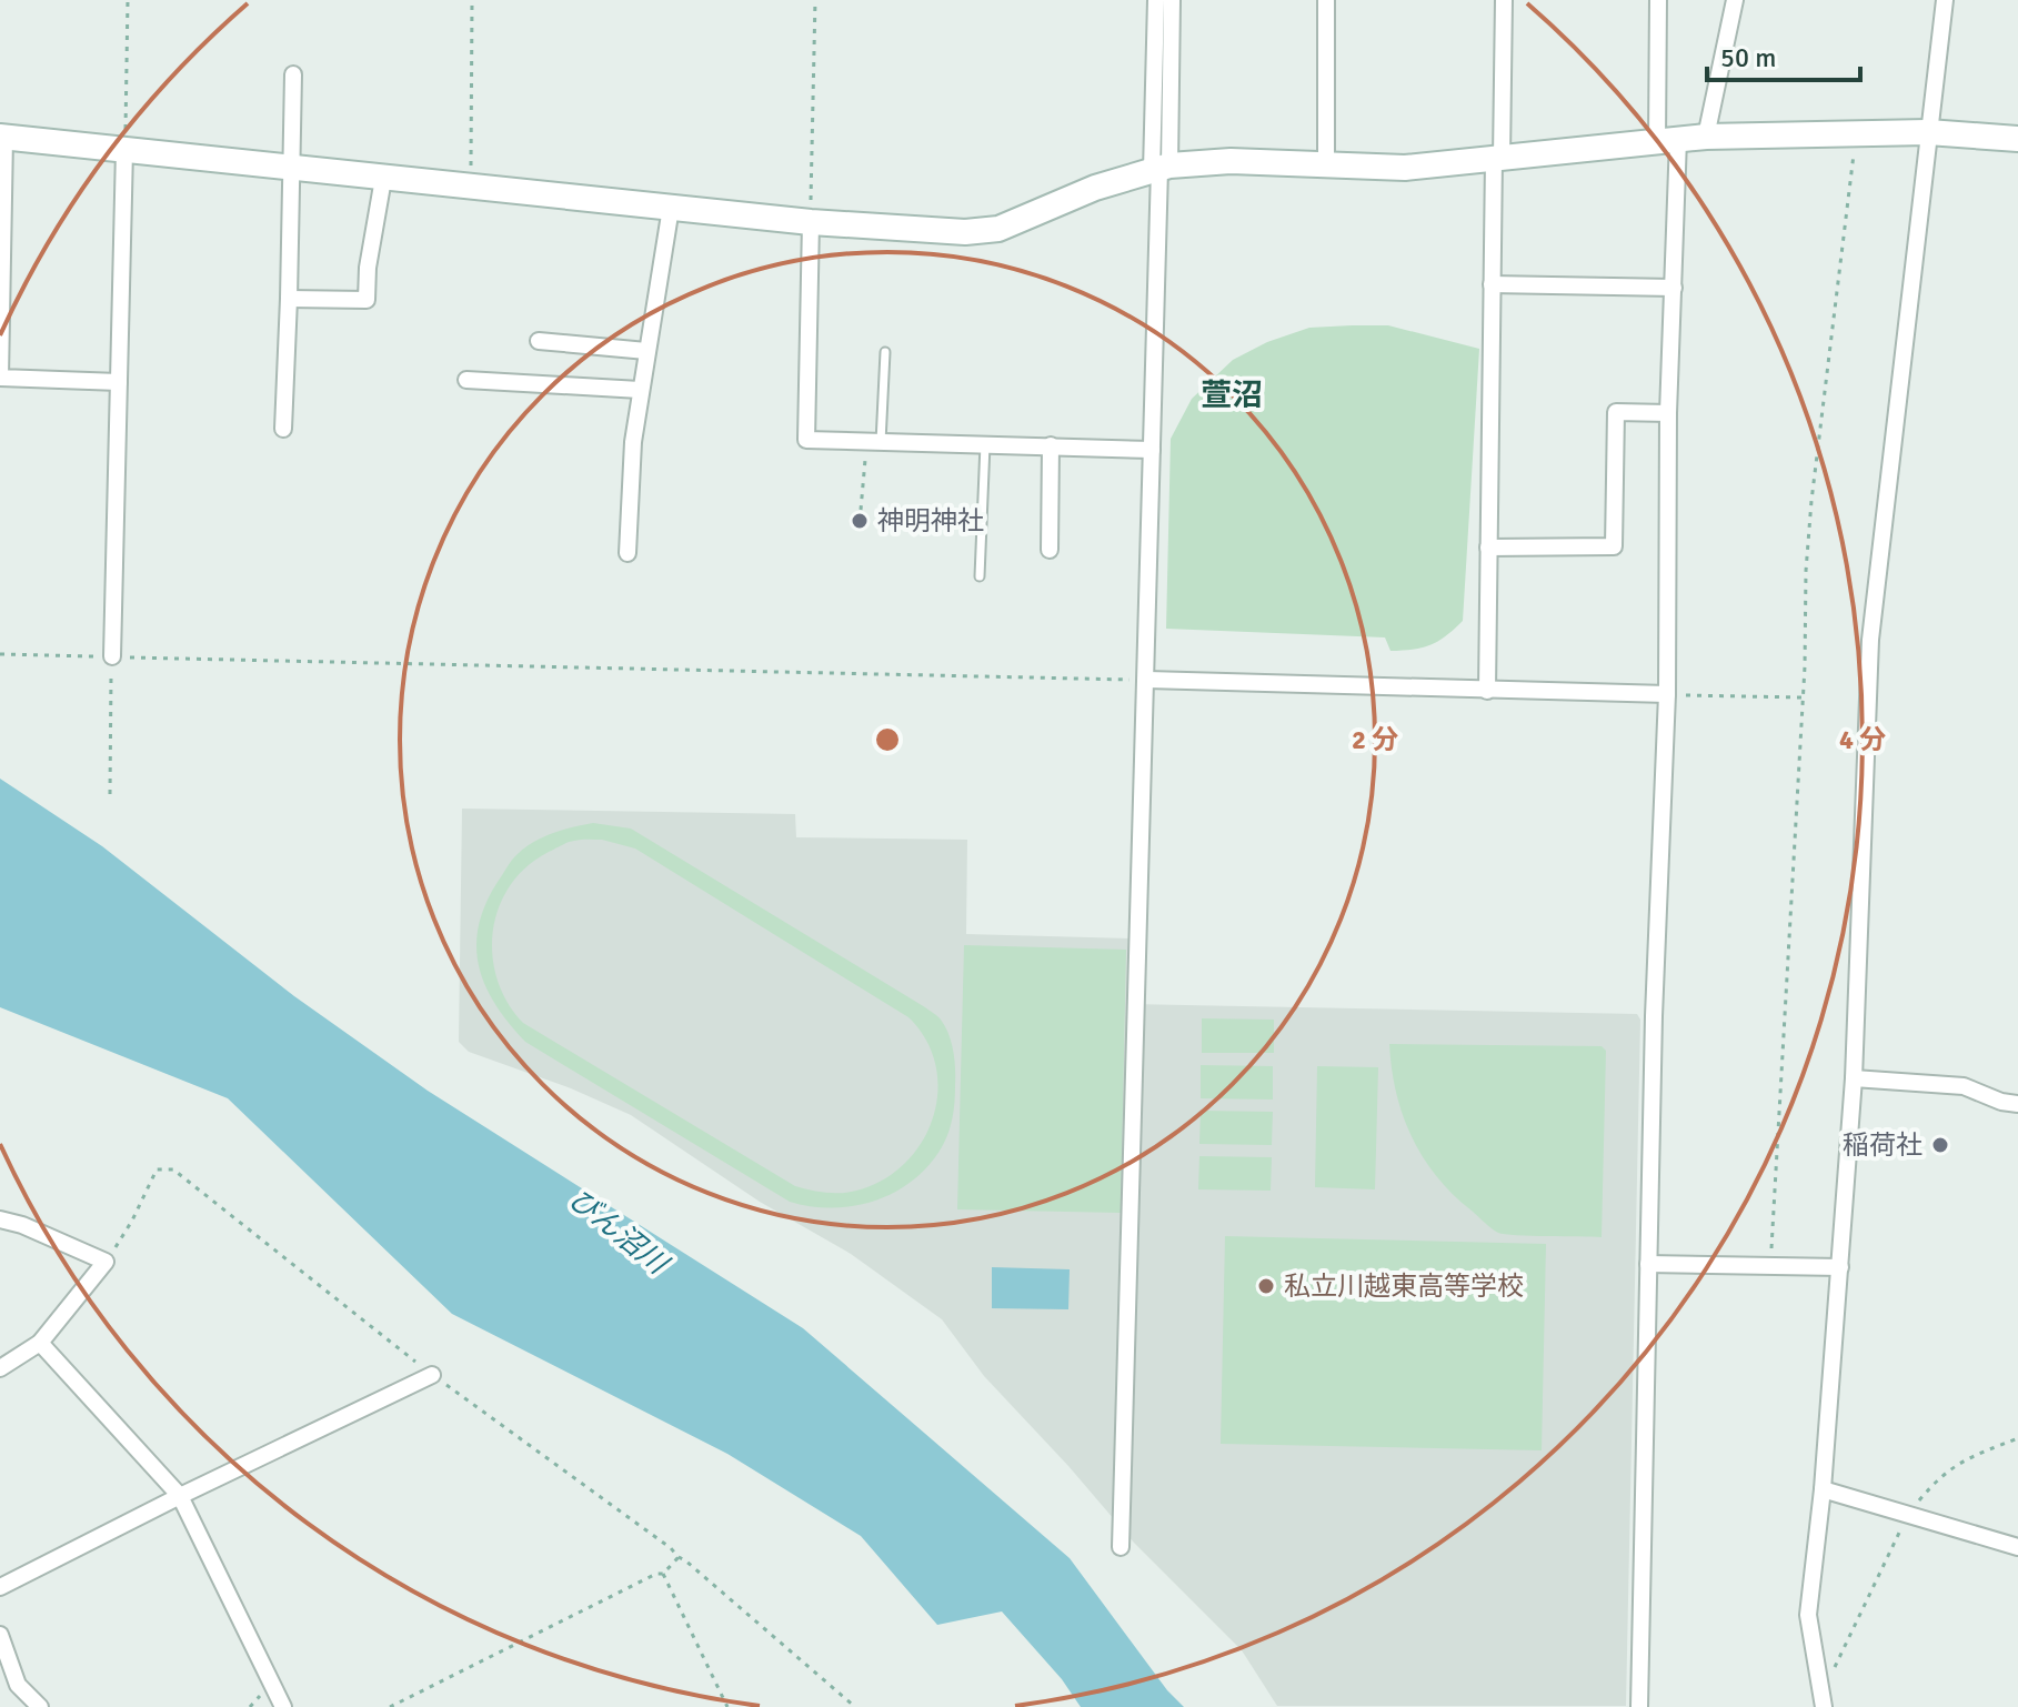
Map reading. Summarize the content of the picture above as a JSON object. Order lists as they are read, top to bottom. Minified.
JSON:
{"districts":["萱沼"],"water":["びん沼川"],"places":["神明神社","稲荷社","私立川越東高等学校"],"scale_bar":"50 m","rings":["2 分","4 分"]}
